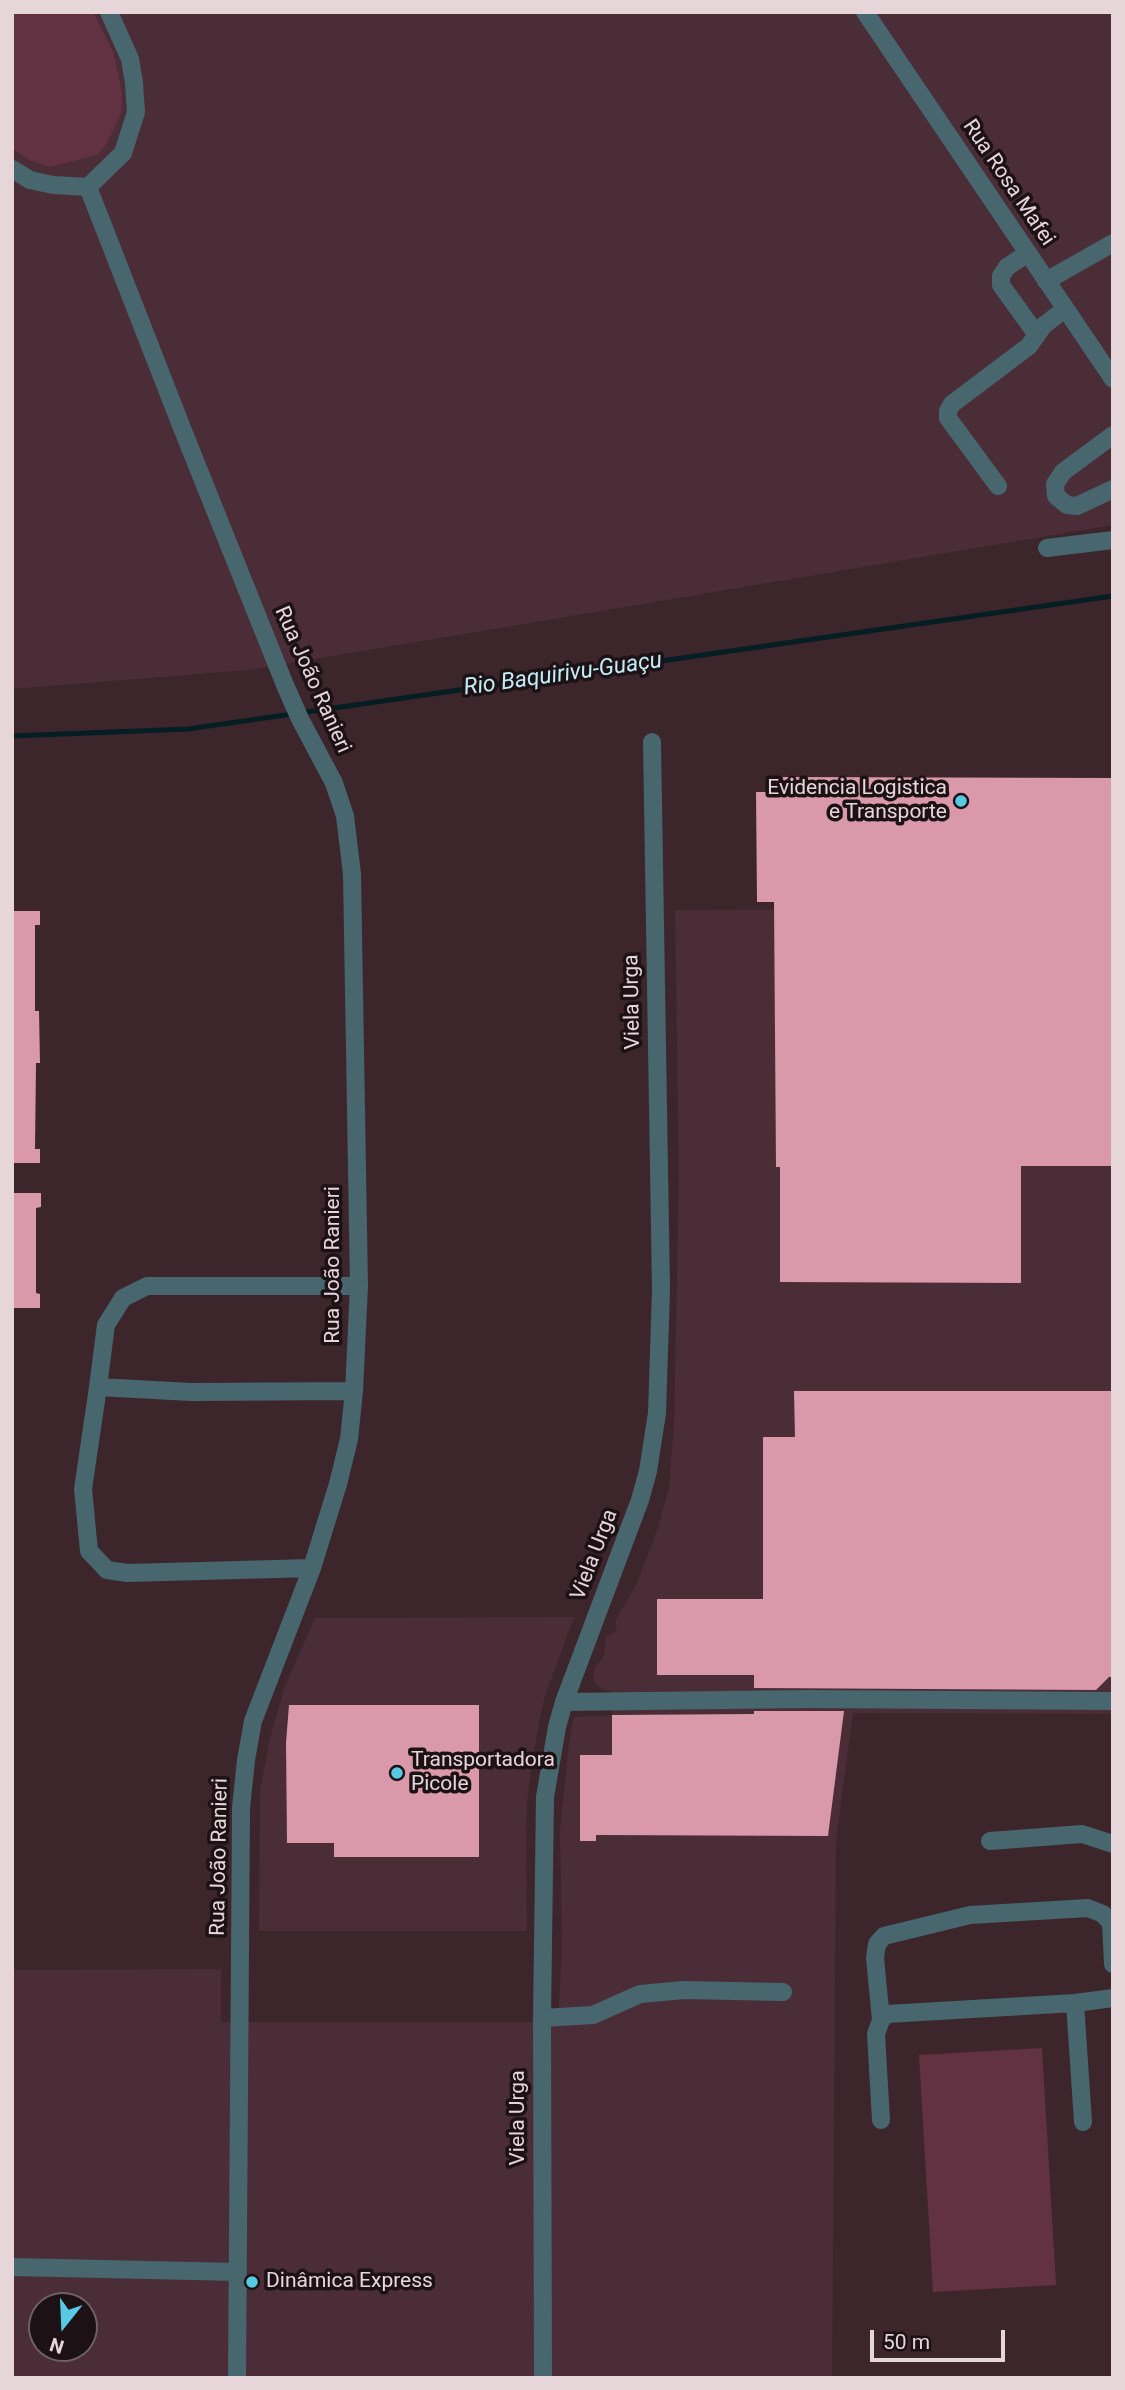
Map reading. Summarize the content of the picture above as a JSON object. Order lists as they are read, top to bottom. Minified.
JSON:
{"streets":{"street":["Rua Rosa Mafei","Rua João Ranieri","Viela Urga"]},"water":["Rio Baquirivu-Guaçu"],"places":["Evidencia Logistica e Transporte","Transportadora Picole","Dinâmica Express"],"scale_bar":"50 m","north":"bottom"}
